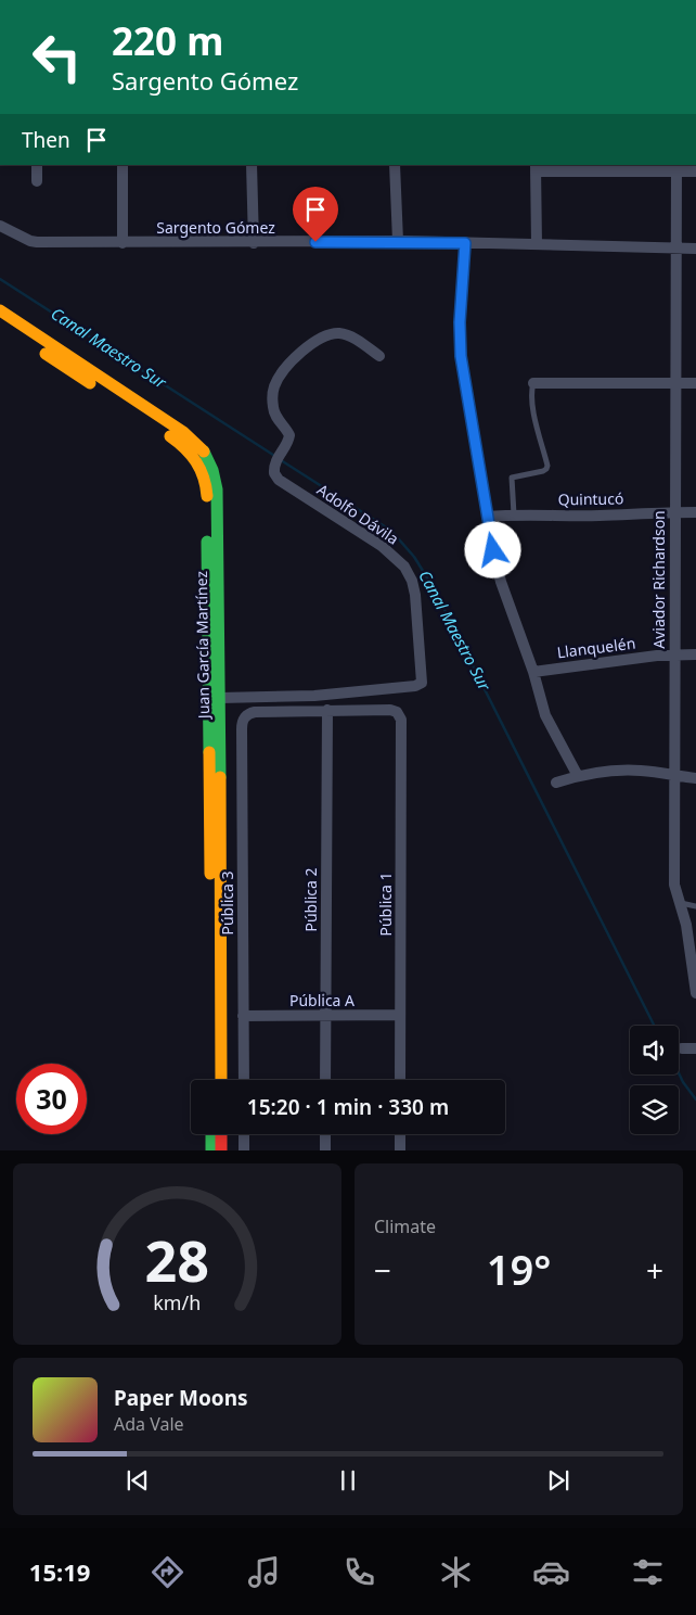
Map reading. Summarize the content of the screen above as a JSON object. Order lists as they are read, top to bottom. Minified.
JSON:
{"streets":{"main road":["Juan García Martínez"],"street":["Sargento Gómez","Quintucó","Adolfo Dávila","Aviador Richardson","Llanquelén","Pública 2","Pública 3","Pública 1","Pública A"]},"crossings":[["Sargento Gómez","Aviador Richardson"],["Quintucó","Aviador Richardson"],["Adolfo Dávila","Juan García Martínez"],["Aviador Richardson","Llanquelén"],["Pública 2","Pública 3"],["Pública 2","Pública 1"],["Pública 2","Pública A"],["Pública 3","Pública 1"],["Pública 3","Pública A"],["Pública 1","Pública A"]],"water":["Canal Maestro Sur"],"page":{"turn":["220 m","Sargento Gómez"],"then":"Then","limit":"30","trip":"15:20 · 1 min · 330 m","tile":"Climate","heat":["−","19°","+"],"song":["Paper Moons","Ada Vale"],"tabs":"15:19","gauge":["28","km/h"]}}
